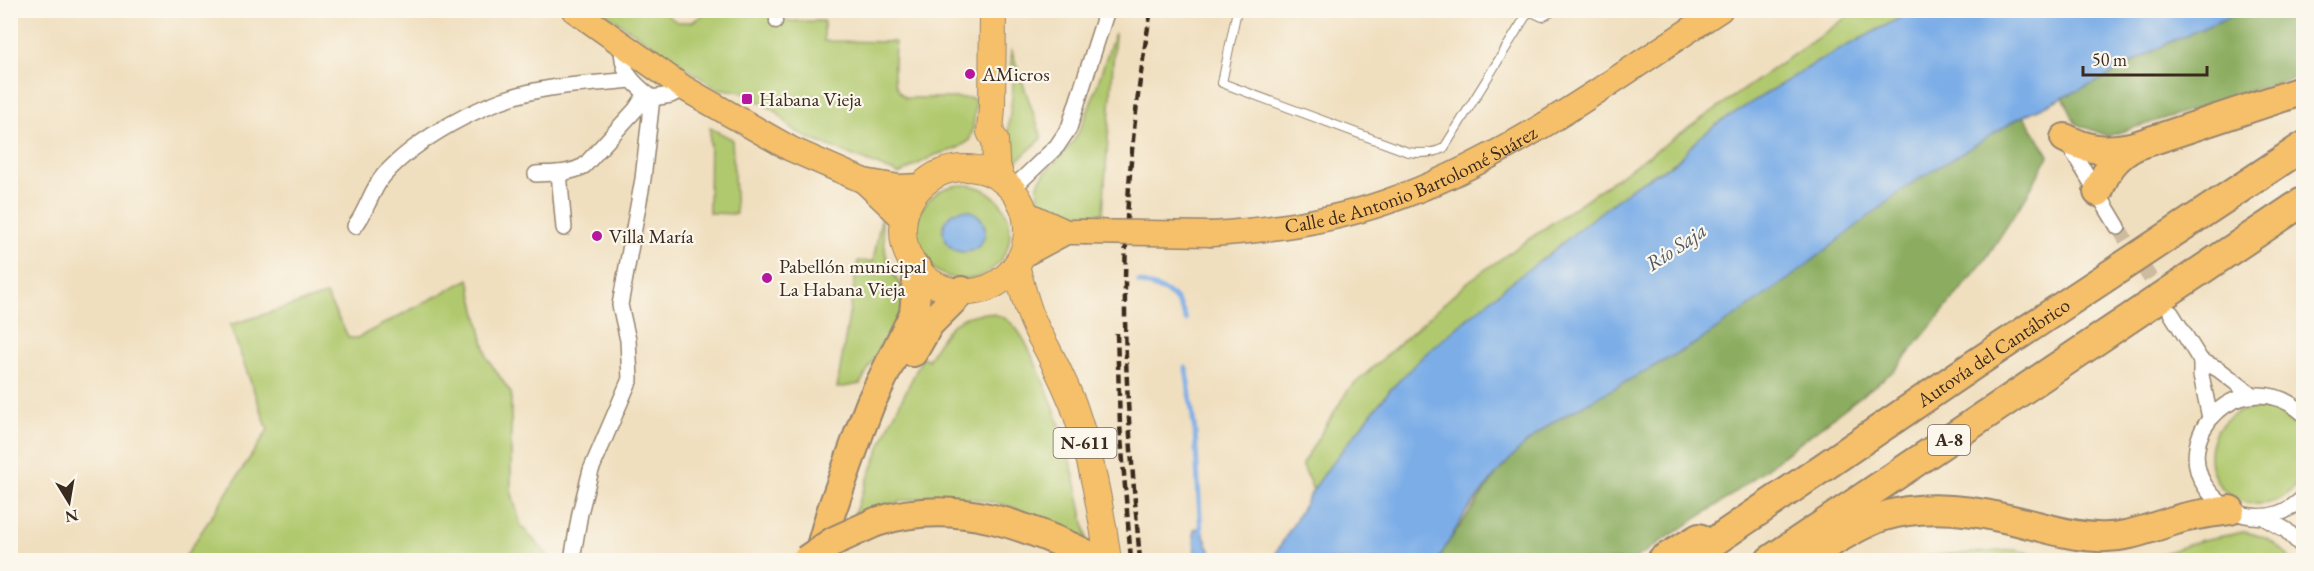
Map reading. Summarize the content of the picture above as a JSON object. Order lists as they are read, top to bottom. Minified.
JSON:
{"streets":{"highway":["Autovía del Cantábrico","A-8","N-611"],"main road":["Calle de Antonio Bartolomé Suárez"]},"crossings":[["Calle de Antonio Bartolomé Suárez","N-611"]],"water":["Río Saja"],"places":{"other":["AMicros","Villa María","Pabellón municipal La Habana Vieja"],"transit":["Habana Vieja"]},"scale_bar":"50 m","north":"bottom"}
